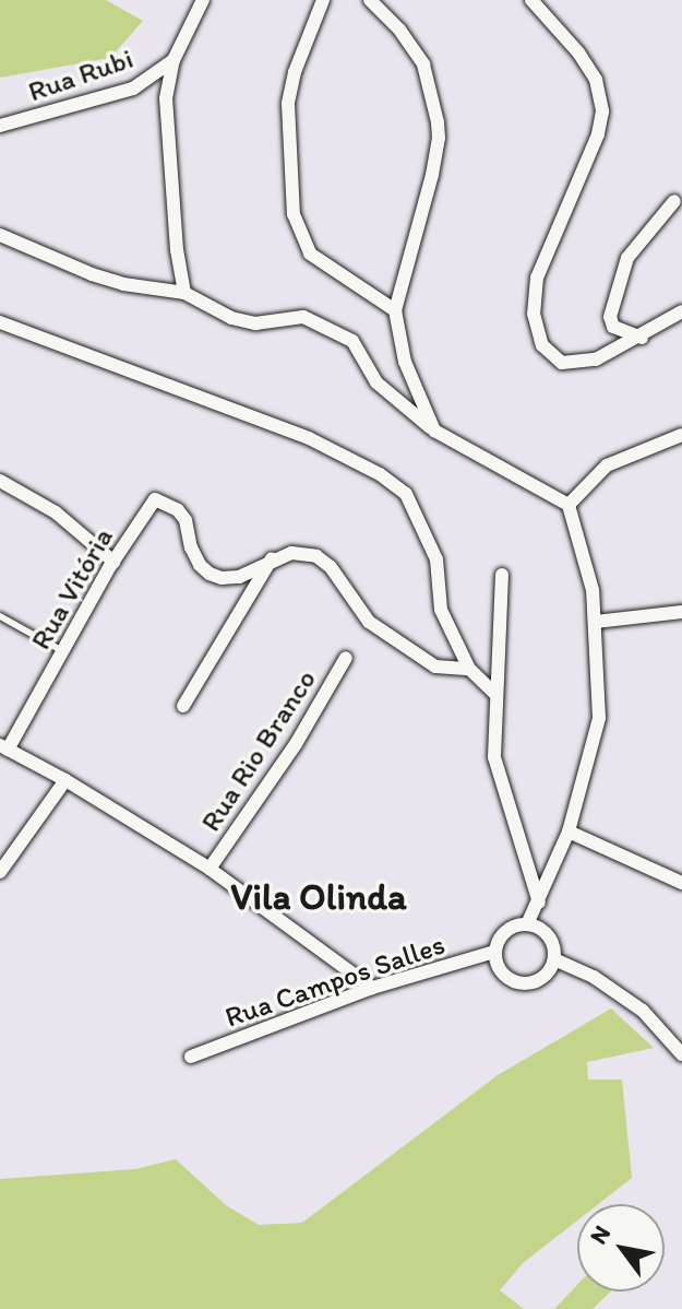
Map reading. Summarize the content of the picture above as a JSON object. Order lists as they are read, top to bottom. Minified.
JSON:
{"streets":{"street":["Rua Rubi","Rua Vitória","Rua Rio Branco","Rua Campos Salles"]},"districts":["Vila Olinda"],"north":"top left"}
